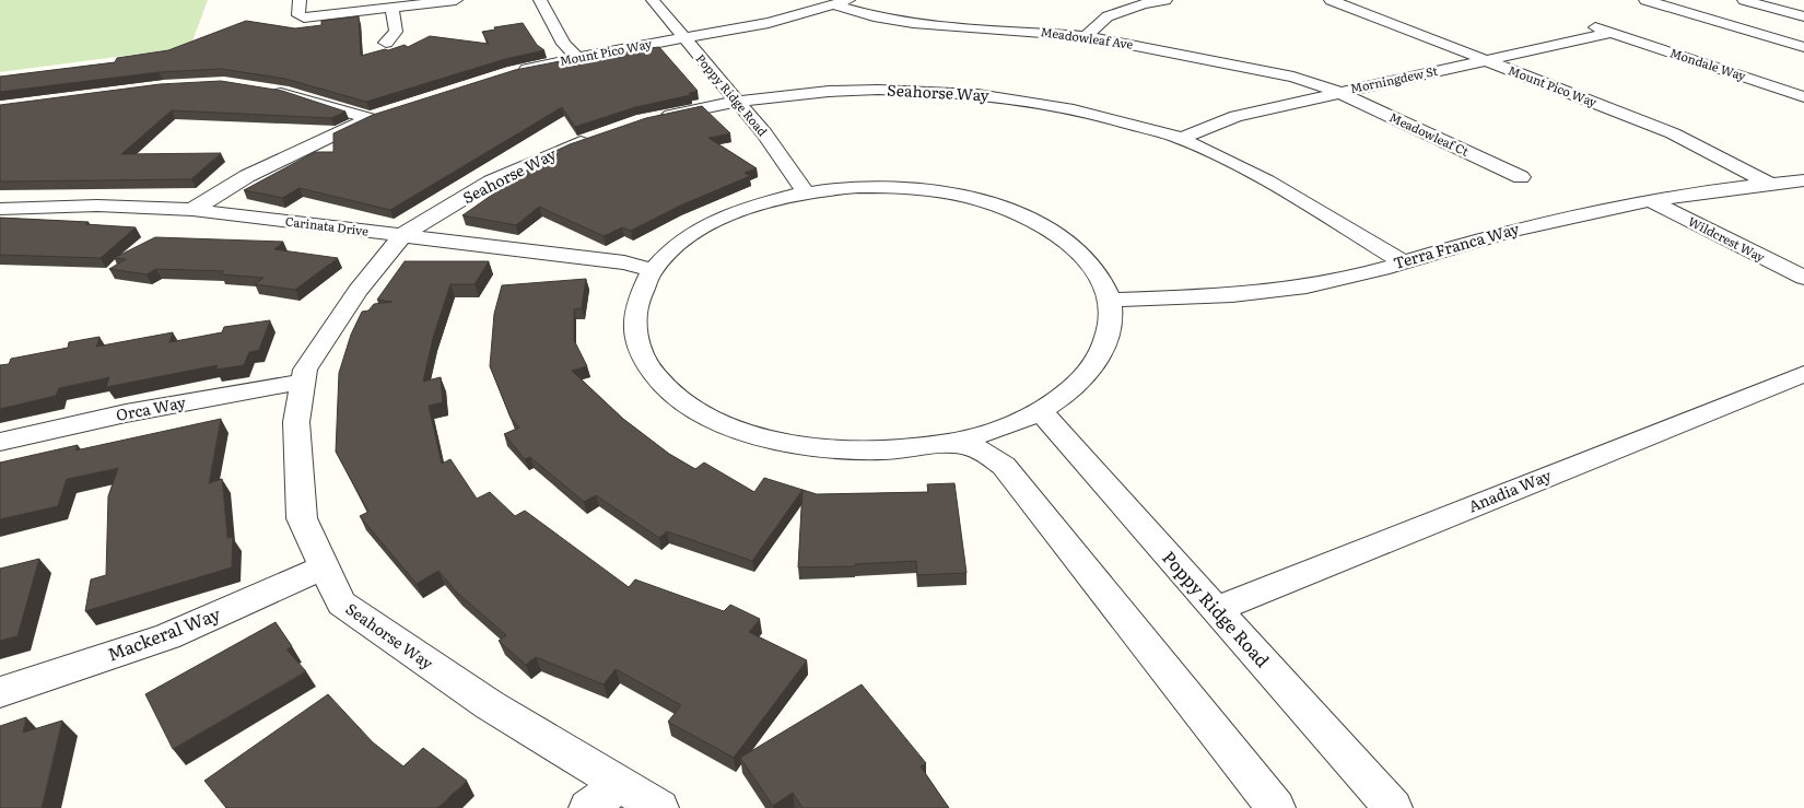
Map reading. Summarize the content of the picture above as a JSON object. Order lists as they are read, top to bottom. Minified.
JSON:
{"streets":{"street":["Meadowleaf Ave","Mount Pico Way","Mondale Way","Morningdew St","Seahorse Way","Poppy Ridge Road","Meadowleaf Ct","Carinata Drive","Wildcrest Way","Terra Franca Way","Orca Way","Anadia Way","Mackeral Way"]},"crossings":[["Meadowleaf Ave","Mount Pico Way"],["Meadowleaf Ave","Morningdew St"],["Meadowleaf Ave","Meadowleaf Ct"],["Mount Pico Way","Morningdew St"],["Mount Pico Way","Poppy Ridge Road"],["Mount Pico Way","Terra Franca Way"],["Mondale Way","Morningdew St"],["Morningdew St","Seahorse Way"],["Morningdew St","Meadowleaf Ct"],["Seahorse Way","Poppy Ridge Road"],["Seahorse Way","Carinata Drive"],["Seahorse Way","Terra Franca Way"],["Seahorse Way","Orca Way"],["Seahorse Way","Mackeral Way"],["Poppy Ridge Road","Anadia Way"],["Wildcrest Way","Terra Franca Way"]]}
